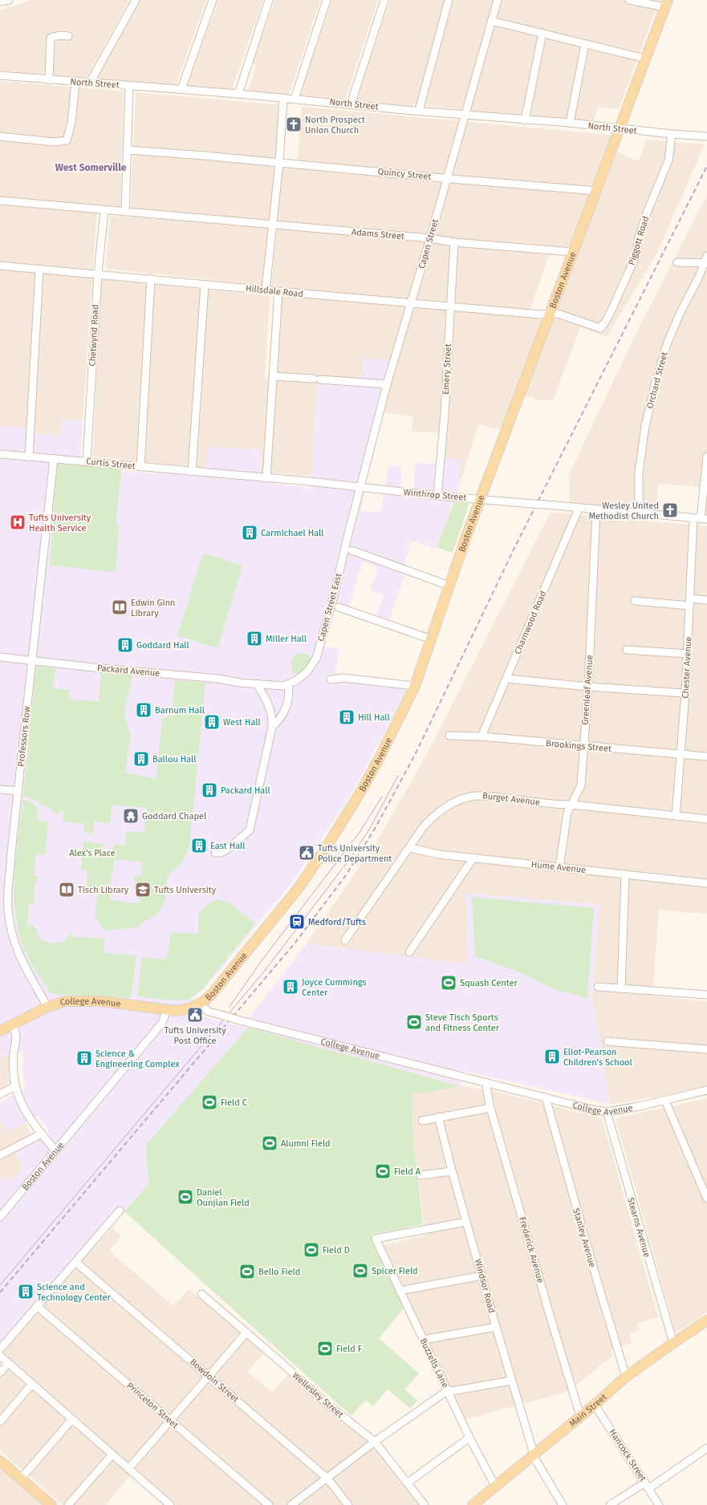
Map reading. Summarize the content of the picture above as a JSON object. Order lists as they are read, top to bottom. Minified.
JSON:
{"streets":{"main road":["Boston Avenue","College Avenue","Main Street"],"street":["North Street","Quincy Street","Adams Street","Piggott Road","Capen Street","Hillsdale Road","Chetwynd Road","Emery Street","Orchard Street","Curtis Street","Winthrop Street","Capen Street East","Charnwood Road","Chester Avenue","Packard Avenue","Greenleaf Avenue","Professors Row","Brookings Street","Burget Avenue","Hume Avenue","Stearns Avenue","Stanley Avenue","Frederick Avenue","Windsor Road","Buzzells Lane","Bowdoin Street","Wellesley Street","Princeton Street","Hancock Street"]},"crossings":[["North Street","Piggott Road"],["North Street","Capen Street"],["North Street","Boston Avenue"],["Quincy Street","Capen Street"],["Quincy Street","Boston Avenue"],["Adams Street","Capen Street"],["Adams Street","Boston Avenue"],["Adams Street","Chetwynd Road"],["Adams Street","Emery Street"],["Piggott Road","Boston Avenue"],["Piggott Road","Hillsdale Road"],["Capen Street","Hillsdale Road"],["Capen Street","Winthrop Street"],["Capen Street","Capen Street East"],["Boston Avenue","Hillsdale Road"],["Boston Avenue","Winthrop Street"],["Boston Avenue","College Avenue"],["Hillsdale Road","Chetwynd Road"],["Hillsdale Road","Emery Street"],["Chetwynd Road","Curtis Street"],["Emery Street","Winthrop Street"],["Orchard Street","Winthrop Street"],["Curtis Street","Winthrop Street"],["Curtis Street","Professors Row"],["Winthrop Street","Capen Street East"],["Winthrop Street","Charnwood Road"],["Winthrop Street","Chester Avenue"],["Winthrop Street","Greenleaf Avenue"],["Capen Street East","Packard Avenue"],["Charnwood Road","Brookings Street"],["Chester Avenue","Brookings Street"],["Chester Avenue","Burget Avenue"],["Packard Avenue","Professors Row"],["Greenleaf Avenue","Brookings Street"],["Greenleaf Avenue","Burget Avenue"],["Greenleaf Avenue","Hume Avenue"],["Professors Row","College Avenue"],["Burget Avenue","Hume Avenue"],["College Avenue","Stearns Avenue"],["College Avenue","Stanley Avenue"],["College Avenue","Frederick Avenue"],["Stearns Avenue","Main Street"],["Stanley Avenue","Main Street"],["Frederick Avenue","Main Street"],["Windsor Road","Buzzells Lane"],["Windsor Road","Main Street"],["Buzzells Lane","Main Street"],["Main Street","Hancock Street"]],"districts":["West Somerville"],"parks":["Alex's Place"],"places":{"church":["North Prospect Union Church","Wesley United Methodist Church"],"hospital":["Tufts University Health Service"],"building":["Carmichael Hall","Miller Hall","Goddard Hall","Barnum Hall","Hill Hall","West Hall","Ballou Hall","Packard Hall","East Hall","Joyce Cummings Center","Eliot-Pearson Children's School","Science & Engineering Complex","Science and Technology Center"],"library":["Edwin Ginn Library","Tisch Library"],"temple":["Goddard Chapel"],"public building":["Tufts University Police Department","Tufts University Post Office"],"school or university":["Tufts University"],"station":["Medford/Tufts"],"sports":["Squash Center","Steve Tisch Sports and Fitness Center","Field C","Alumni Field","Field A","Daniel Ounjian Field","Field D","Spicer Field","Bello Field","Field F"]}}
